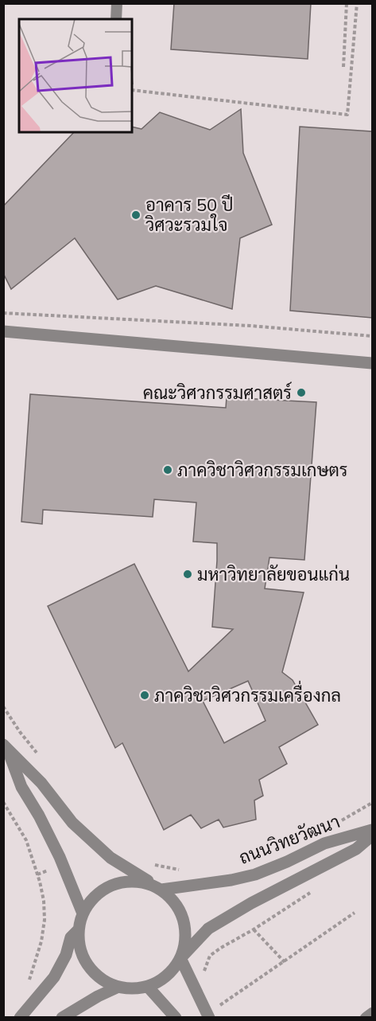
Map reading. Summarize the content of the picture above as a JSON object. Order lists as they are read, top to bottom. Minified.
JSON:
{"streets":{"street":["ถนนวิทยวัฒนา"]},"places":["อาคาร 50 ปี วิศวะรวมใจ","คณะวิศวกรรมศาสตร์","ภาควิชาวิศวกรรมเกษตร","มหาวิทยาลัยขอนแก่น","ภาควิชาวิศวกรรมเครื่องกล"]}
